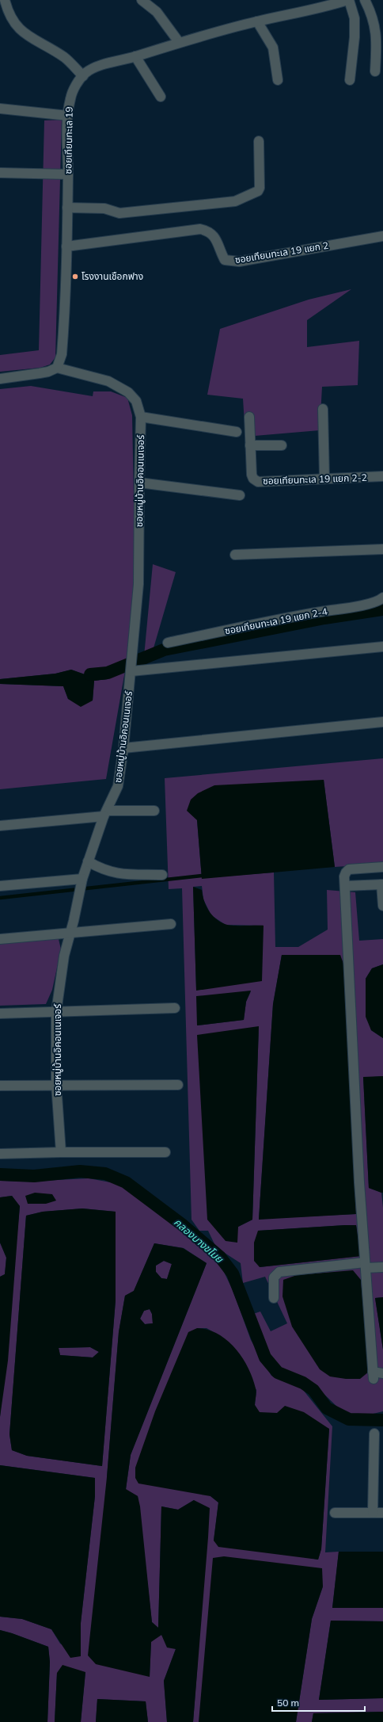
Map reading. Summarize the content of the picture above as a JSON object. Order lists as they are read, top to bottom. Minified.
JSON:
{"streets":{"street":["ซอยเทียนทะเล 19","ซอยเทียนทะเล 19 แยก 2","ซอยเทียนทะเล 19 แยก 2-2","ซอยหมู่บ้านอิคอนเนเจอร์","ซอยเทียนทะเล 19 แยก 2-4"]},"crossings":[["ซอยเทียนทะเล 19","ซอยเทียนทะเล 19 แยก 2"],["ซอยเทียนทะเล 19","ซอยหมู่บ้านอิคอนเนเจอร์"]],"water":["คลองบางขโมย"],"places":["โรงงานเชือกฟาง"],"scale_bar":"50 m"}
